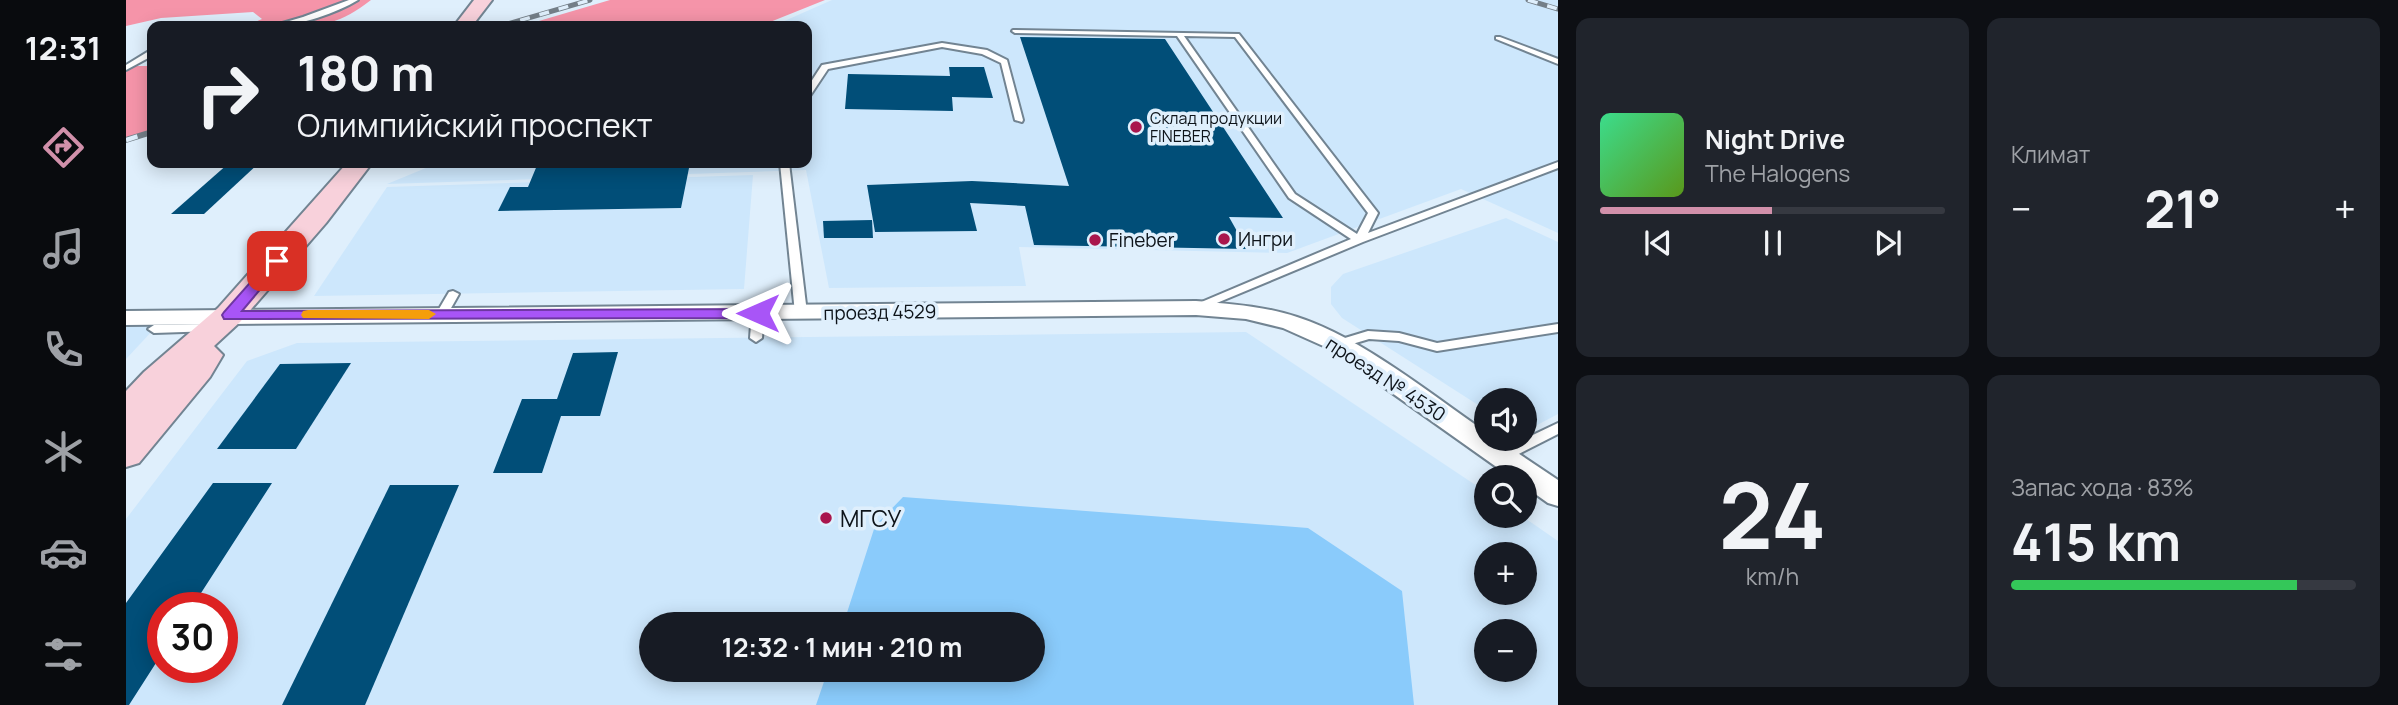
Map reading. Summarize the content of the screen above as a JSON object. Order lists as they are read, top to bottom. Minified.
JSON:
{"streets":{"street":["проезд 4529","проезд № 4530"]},"crossings":[["проезд 4529","проезд № 4530"]],"places":["Склад продукции FINEBER","Ингри","Fineber","МГСУ"],"page":{"tabs":"12:31","tile":["Климат",["24","km/h"],["Запас хода · 83%","415 km"]],"turn":["180 m","Олимпийский проспект"],"song":["Night Drive","The Halogens"],"heat":["−","21°","+"],"map_buttons":["+","−"],"limit":"30","trip":"12:32 · 1 мин · 210 m"}}
